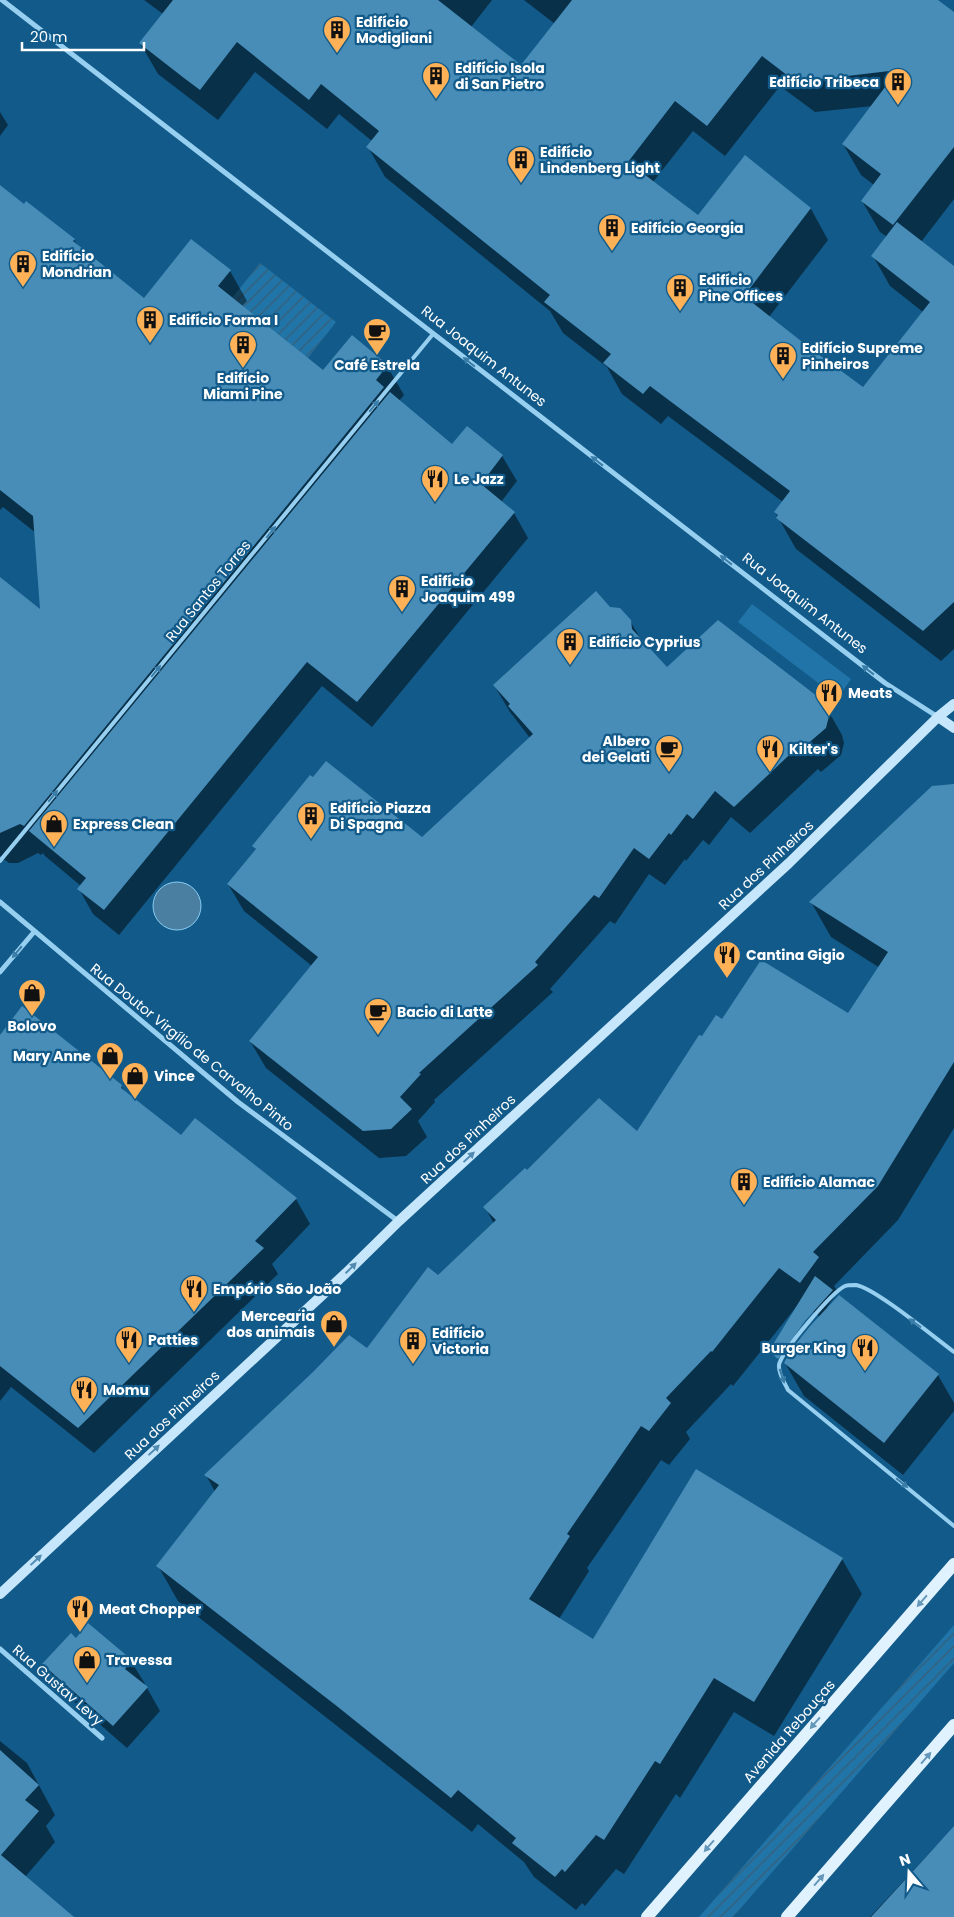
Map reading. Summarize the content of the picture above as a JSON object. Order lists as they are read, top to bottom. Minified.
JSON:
{"streets":{"main road":["Rua Joaquim Antunes","Rua dos Pinheiros","Avenida Rebouças"],"street":["Rua Doutor Virgílio de Carvalho Pinto","Rua Gustav Levy"],"lane":["Rua Santos Torres"]},"crossings":[["Rua Joaquim Antunes","Rua Santos Torres"],["Rua Joaquim Antunes","Rua dos Pinheiros"],["Rua dos Pinheiros","Rua Doutor Virgílio de Carvalho Pinto"]],"one_way":["Rua Joaquim Antunes","Rua Santos Torres","Rua dos Pinheiros"],"places":{"building":["Edifício Modigliani","Edifício Isola di San Pietro","Edifício Tribeca","Edifício Lindenberg Light","Edifício Georgia","Edifício Mondrian","Edifício Pine Offices","Edifício Forma I","Edifício Miami Pine","Edifício Supreme Pinheiros","Edifício Joaquim 499","Edifício Cyprius","Edifício Piazza Di Spagna","Edifício Alamac","Edifício Victoria"],"cafe":["Café Estrela","Albero dei Gelati","Bacio di Latte"],"restaurant":["Le Jazz","Meats","Kilter's","Cantina Gigio","Empório São João","Patties","Burger King","Momu","Meat Chopper"],"shop":["Express Clean","Bolovo","Mary Anne","Vince","Mercearia dos animais","Travessa"]},"scale_bar":"20 m","north":"top"}
